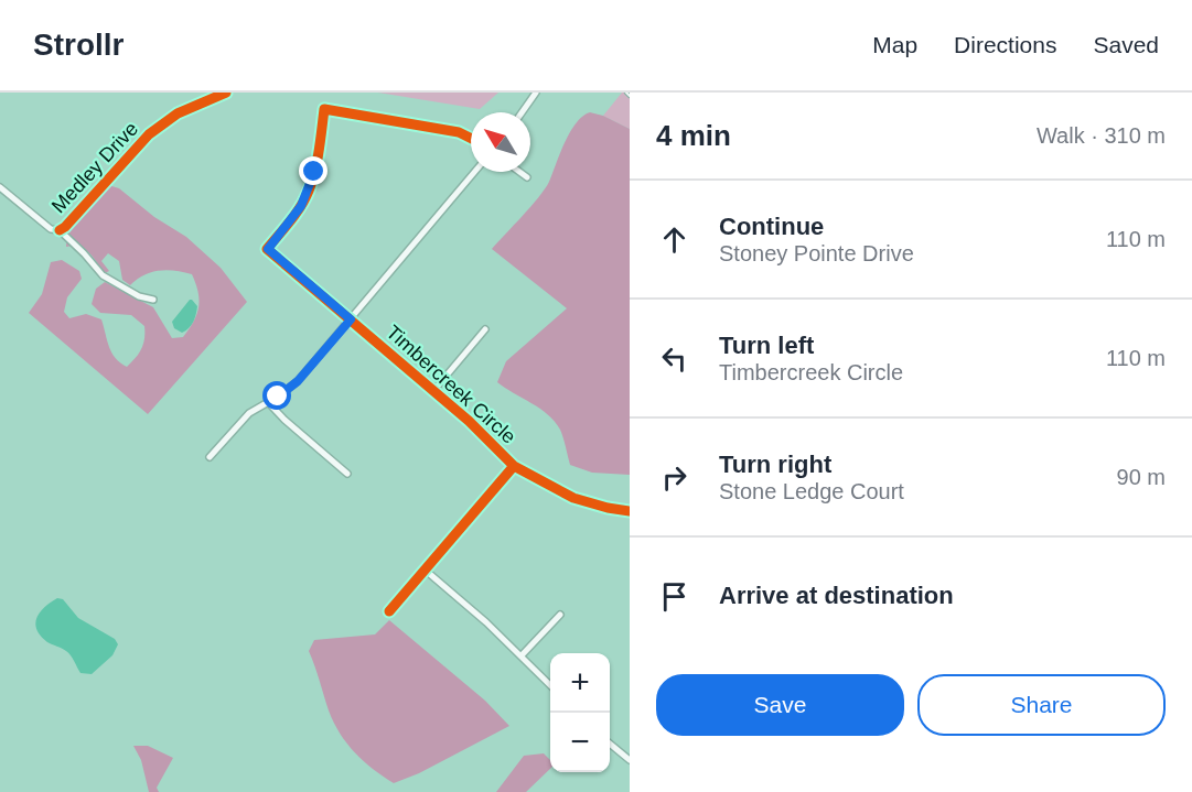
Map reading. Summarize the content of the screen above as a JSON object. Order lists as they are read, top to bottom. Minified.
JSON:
{"streets":{"street":["Medley Drive","Timbercreek Circle"]},"north":"top left","page":{"header":"Strollr","nav":["Map","Directions","Saved"],"heading":["4 min","Walk · 310 m"],"list":[["Continue","Stoney Pointe Drive","110 m"],["Turn left","Timbercreek Circle","110 m"],["Turn right","Stone Ledge Court","90 m"],"Arrive at destination"],"map_buttons":["+","−"],"buttons":["Save","Share"]}}
